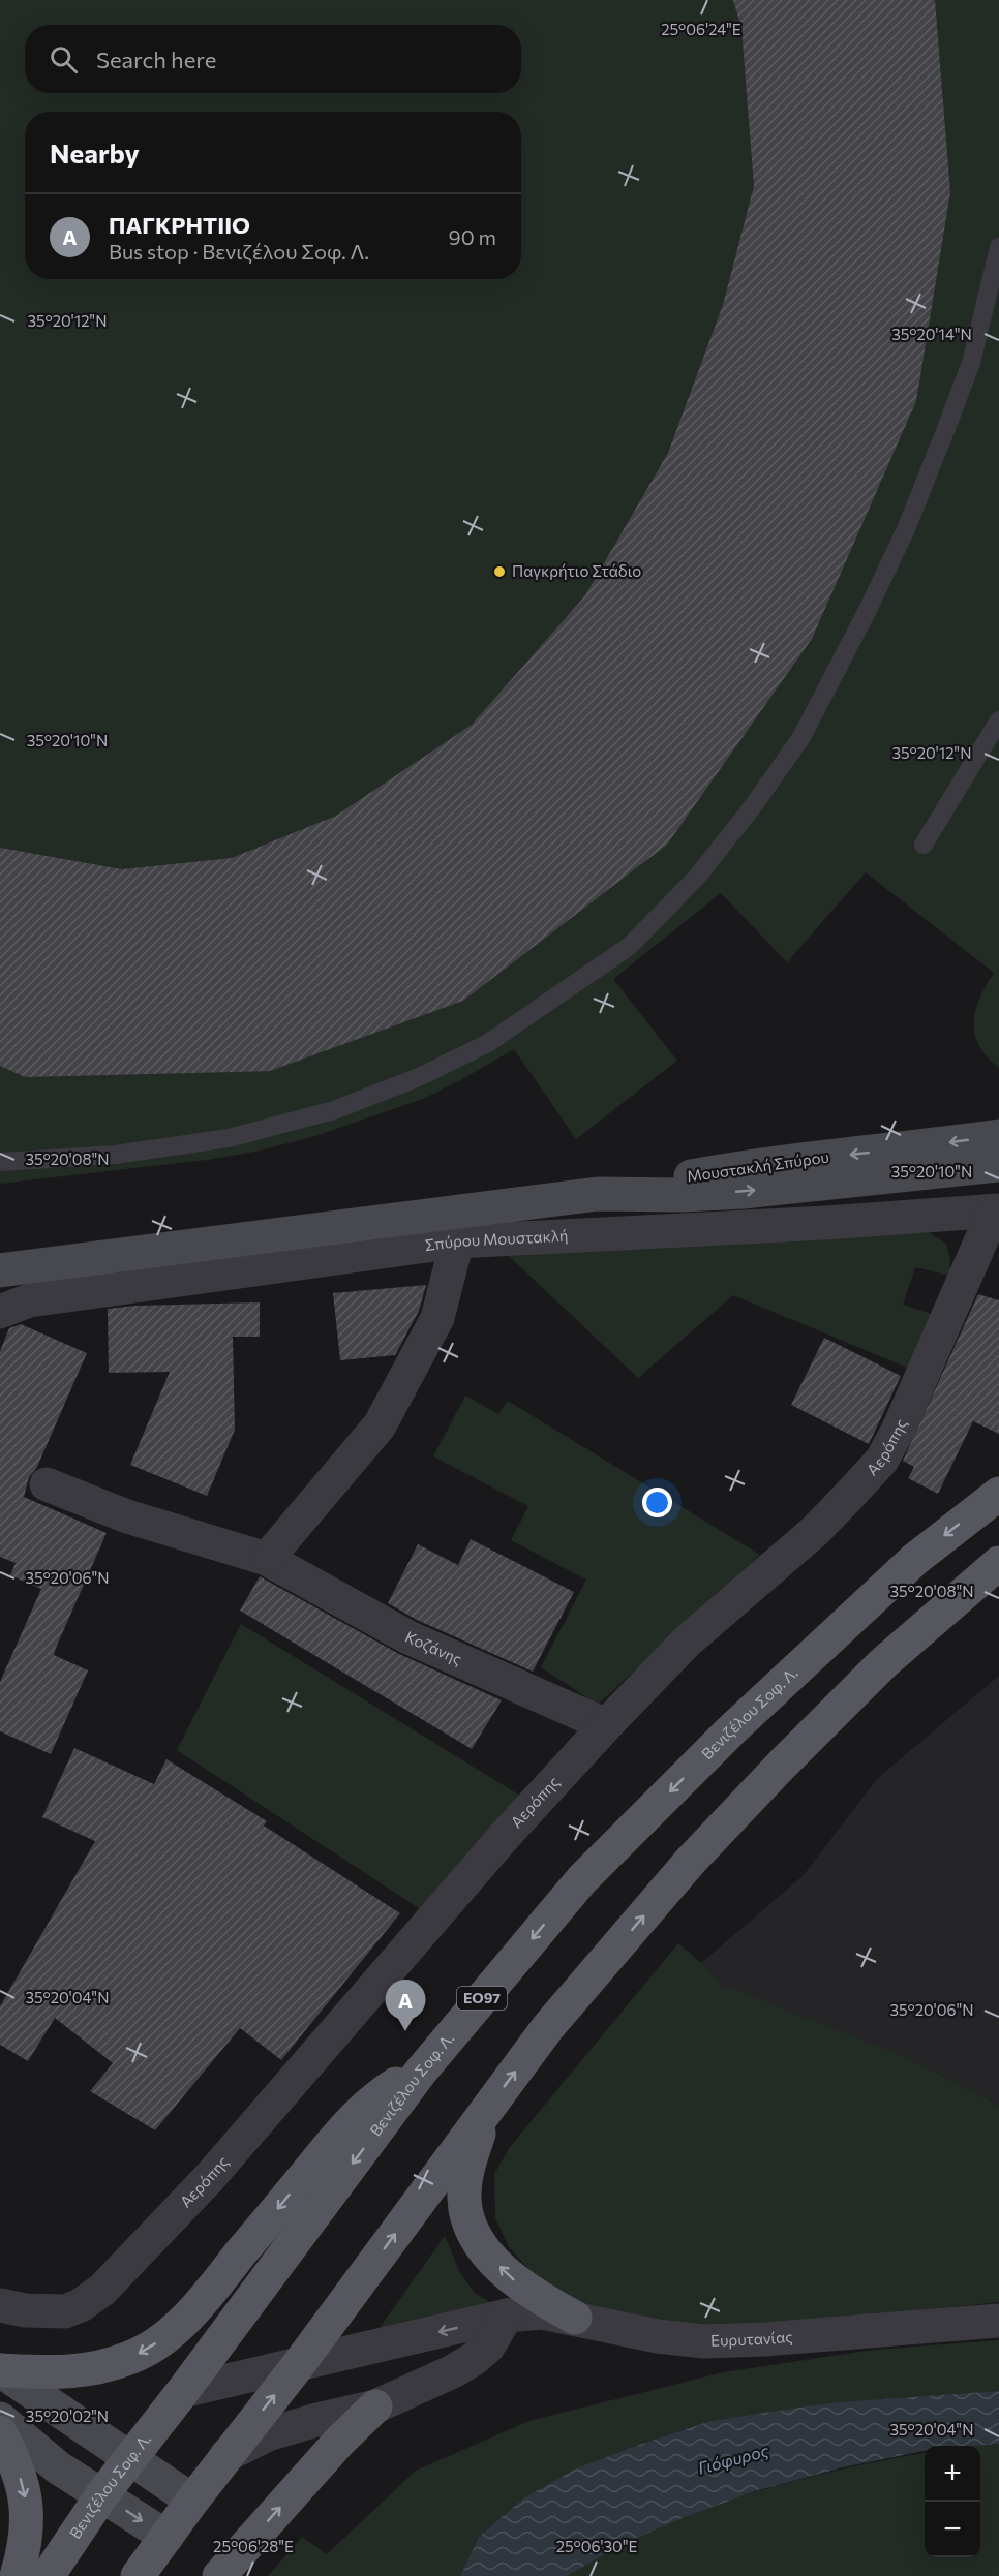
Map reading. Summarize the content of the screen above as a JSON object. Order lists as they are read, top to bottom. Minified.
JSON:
{"streets":{"main road":["Μουστακλή Σπύρου","Σπύρου Μουστακλή","Βενιζέλου Σοφ. Λ.","ΕΟ97"],"street":["Αερόπης","Κοζάνης","Ευρυτανίας"]},"crossings":[["Μουστακλή Σπύρου","Σπύρου Μουστακλή"],["Σπύρου Μουστακλή","Αερόπης"],["Αερόπης","Κοζάνης"],["Βενιζέλου Σοφ. Λ.","Ευρυτανίας"]],"one_way":["Μουστακλή Σπύρου"],"water":["Γιόφυρος"],"places":["Παγκρήτιο Στάδιο"],"page":{"search":"Search here","heading":"Nearby","list":[{"mark":"A","name":"ΠΑΓΚΡΗΤΙΙΟ","note":"Bus stop · Βενιζέλου Σοφ. Λ.","value":"90 m"}],"pins":"A","map_buttons":["+","−"]},"coordinates":["25°06'24\"E","35°20'12\"N","35°20'14\"N","35°20'10\"N","35°20'08\"N","35°20'06\"N","35°20'04\"N","35°20'02\"N","25°06'28\"E","25°06'30\"E"]}
